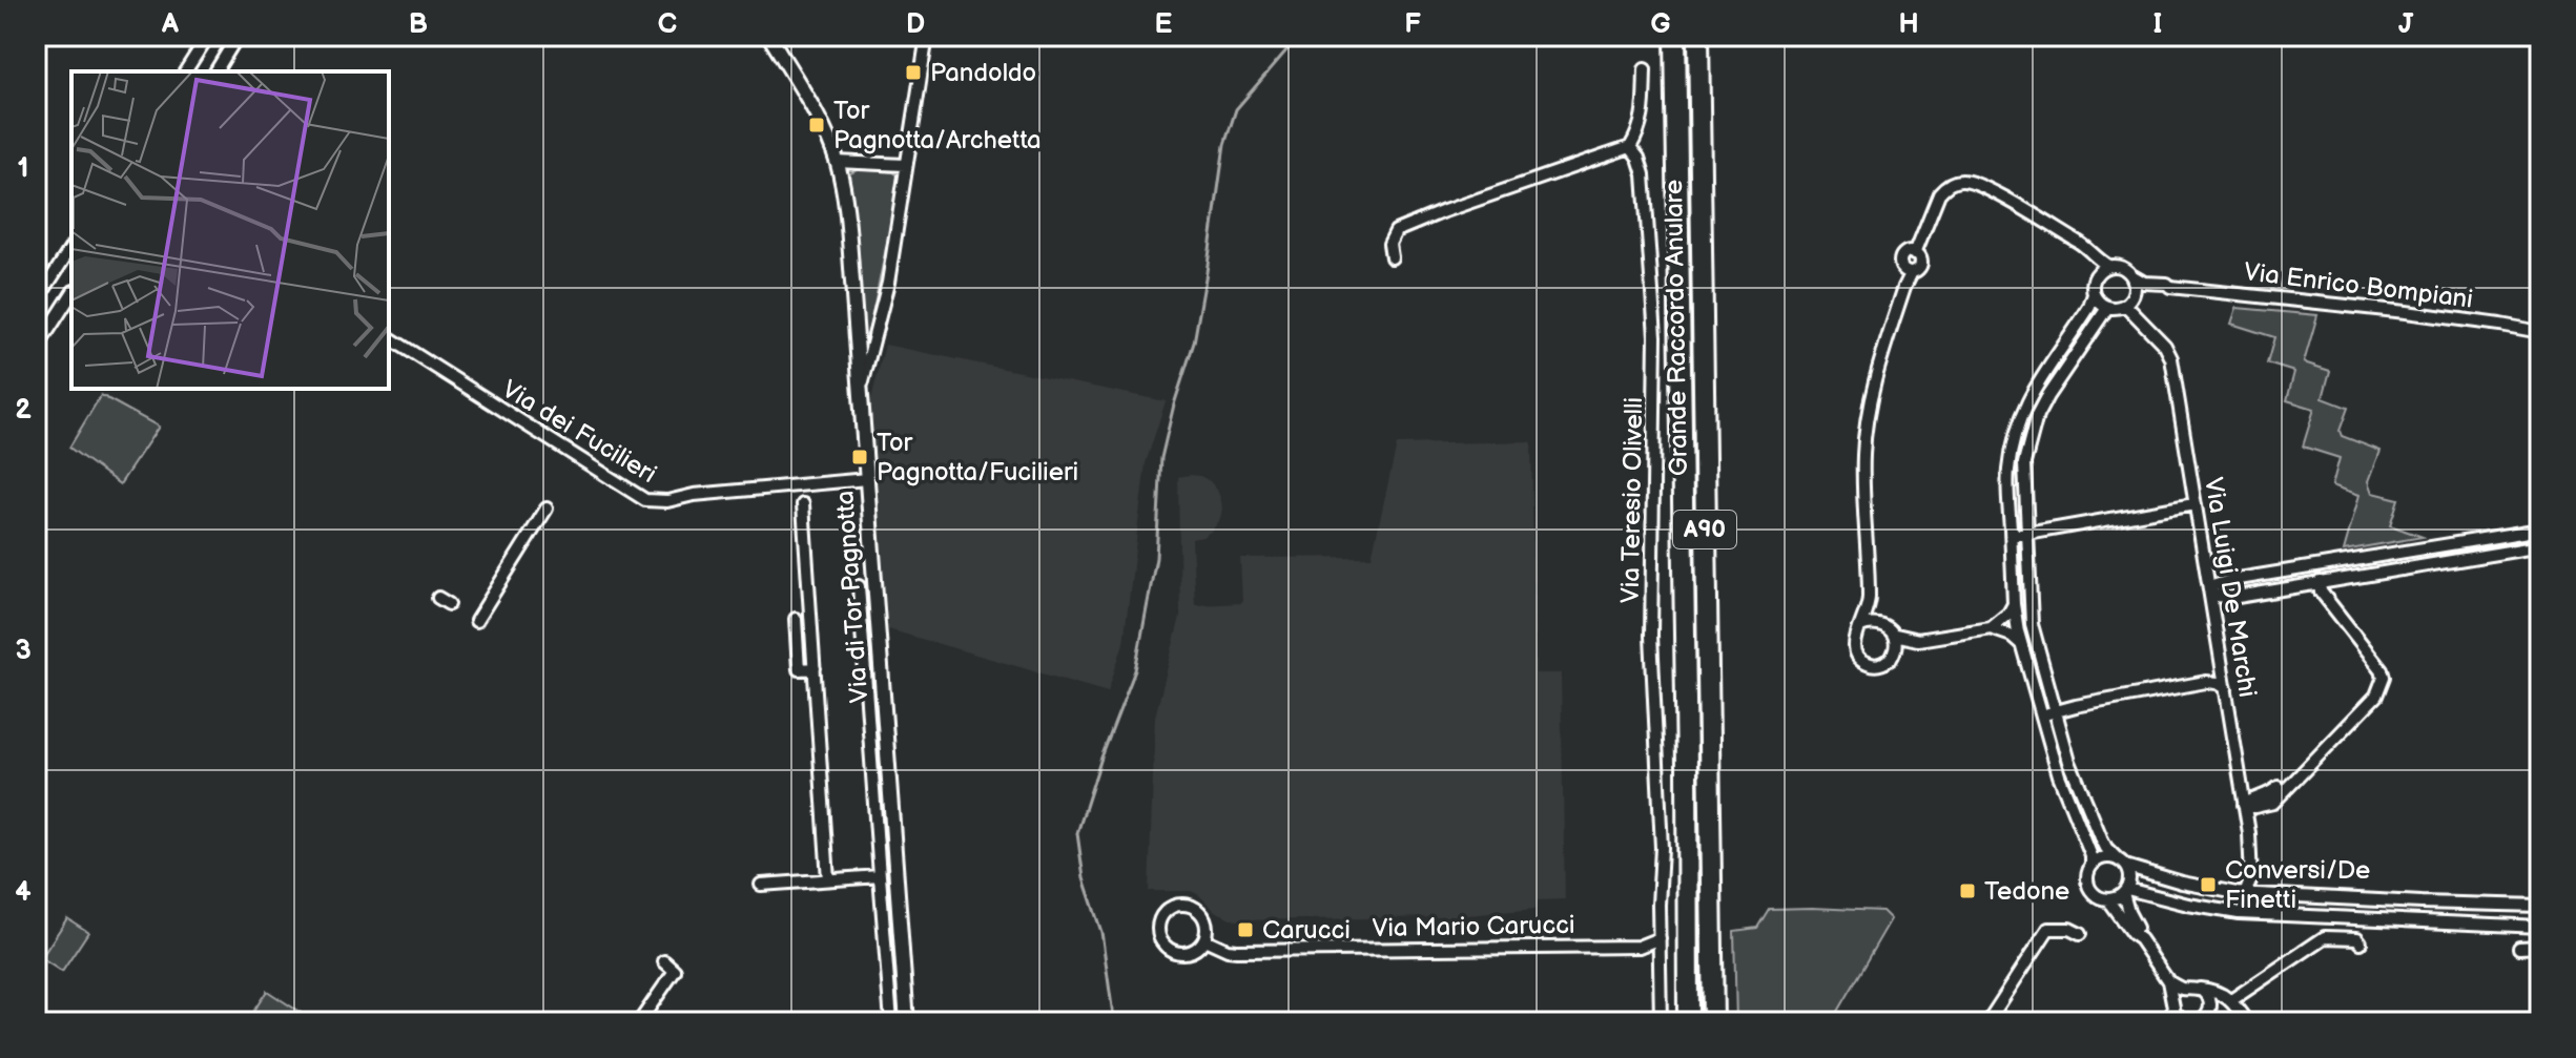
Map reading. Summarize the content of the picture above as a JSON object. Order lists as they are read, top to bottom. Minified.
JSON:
{"streets":{"highway":["Grande Raccordo Anulare","A90"],"street":["Via Enrico Bompiani","Via dei Fucilieri","Via Teresio Olivelli","Via Luigi De Marchi","Via di Tor Pagnotta","Via Mario Carucci"]},"crossings":[["Via Enrico Bompiani","Via Luigi De Marchi"],["Via dei Fucilieri","Via di Tor Pagnotta"],["Via Teresio Olivelli","Via Mario Carucci"]],"places":{"transit":["Pandoldo","Tor Pagnotta/Archetta","Tor Pagnotta/Fucilieri","Conversi/De Finetti","Tedone","Carucci"]},"grid":{"columns":["A","B","C","D","E","F","G","H","I","J"],"rows":["1","2","3","4"]}}
